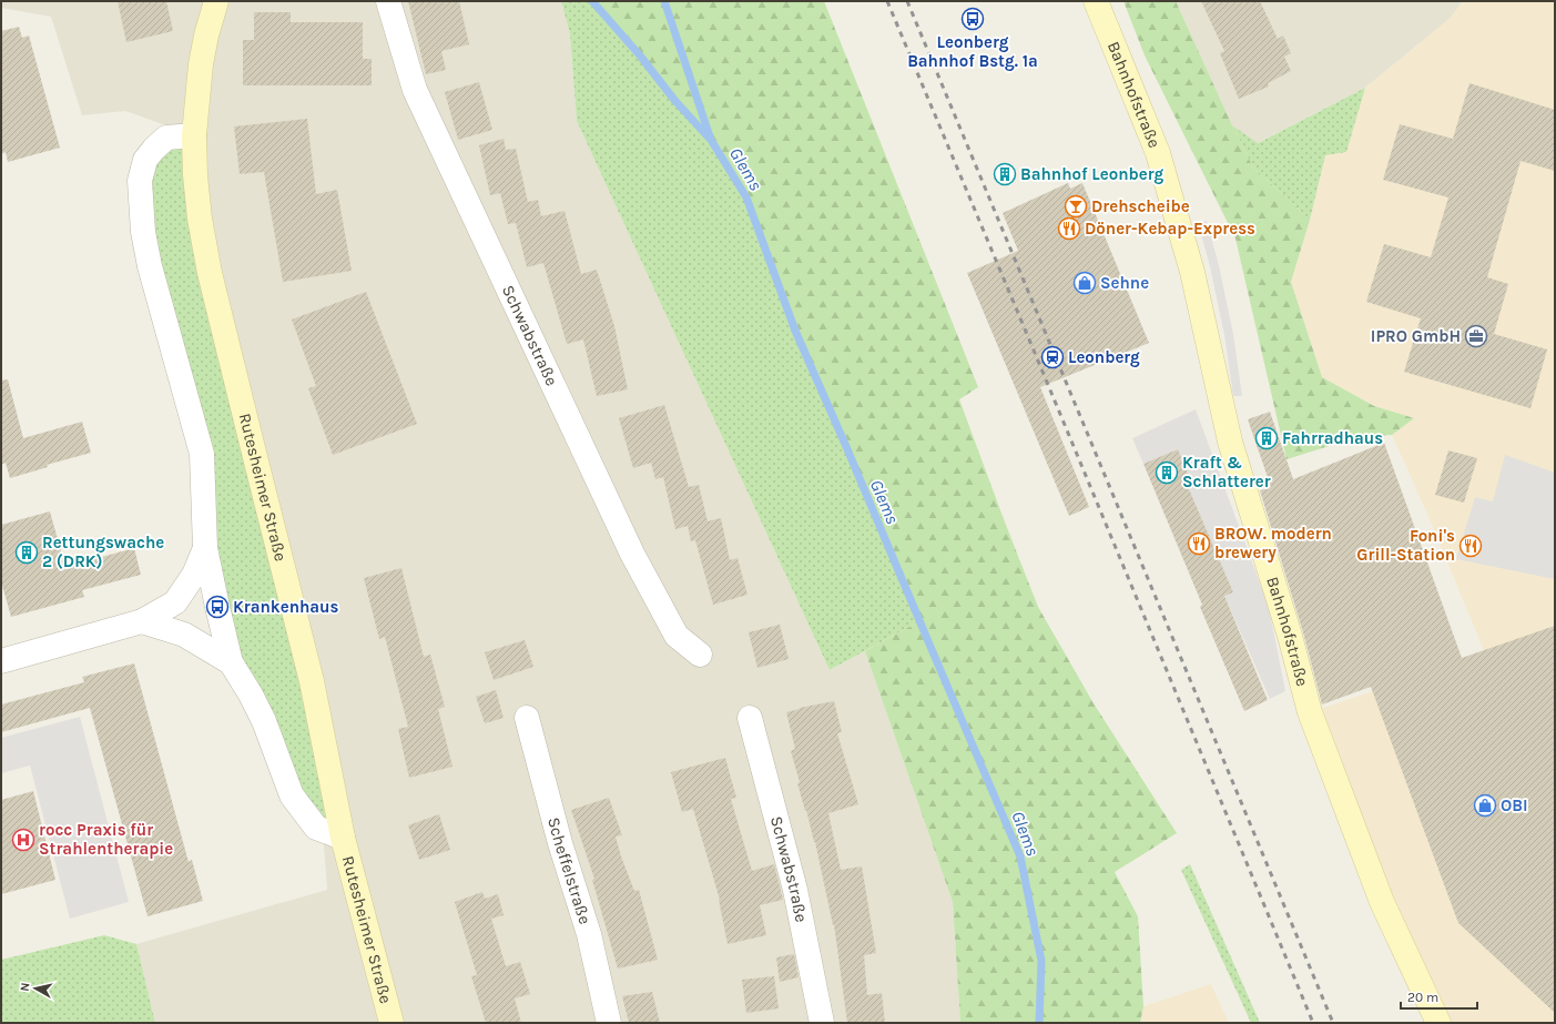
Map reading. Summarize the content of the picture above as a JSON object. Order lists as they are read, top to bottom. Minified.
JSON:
{"streets":{"street":["Bahnhofstraße","Schwabstraße","Rutesheimer Straße","Scheffelstraße"]},"water":["Glems"],"places":{"bus stop":["Leonberg Bahnhof Bstg. 1a","Krankenhaus"],"building":["Bahnhof Leonberg","Fahrradhaus","Kraft & Schlatterer","Rettungswache 2 (DRK)"],"bar":["Drehscheibe"],"restaurant":["Döner-Kebap-Express","BROW. modern brewery","Foni's Grill-Station"],"shop":["Sehne","OBI"],"office":["IPRO GmbH"],"station":["Leonberg"],"hospital":["rocc Praxis für Strahlentherapie"]},"scale_bar":"20 m","north":"left"}
